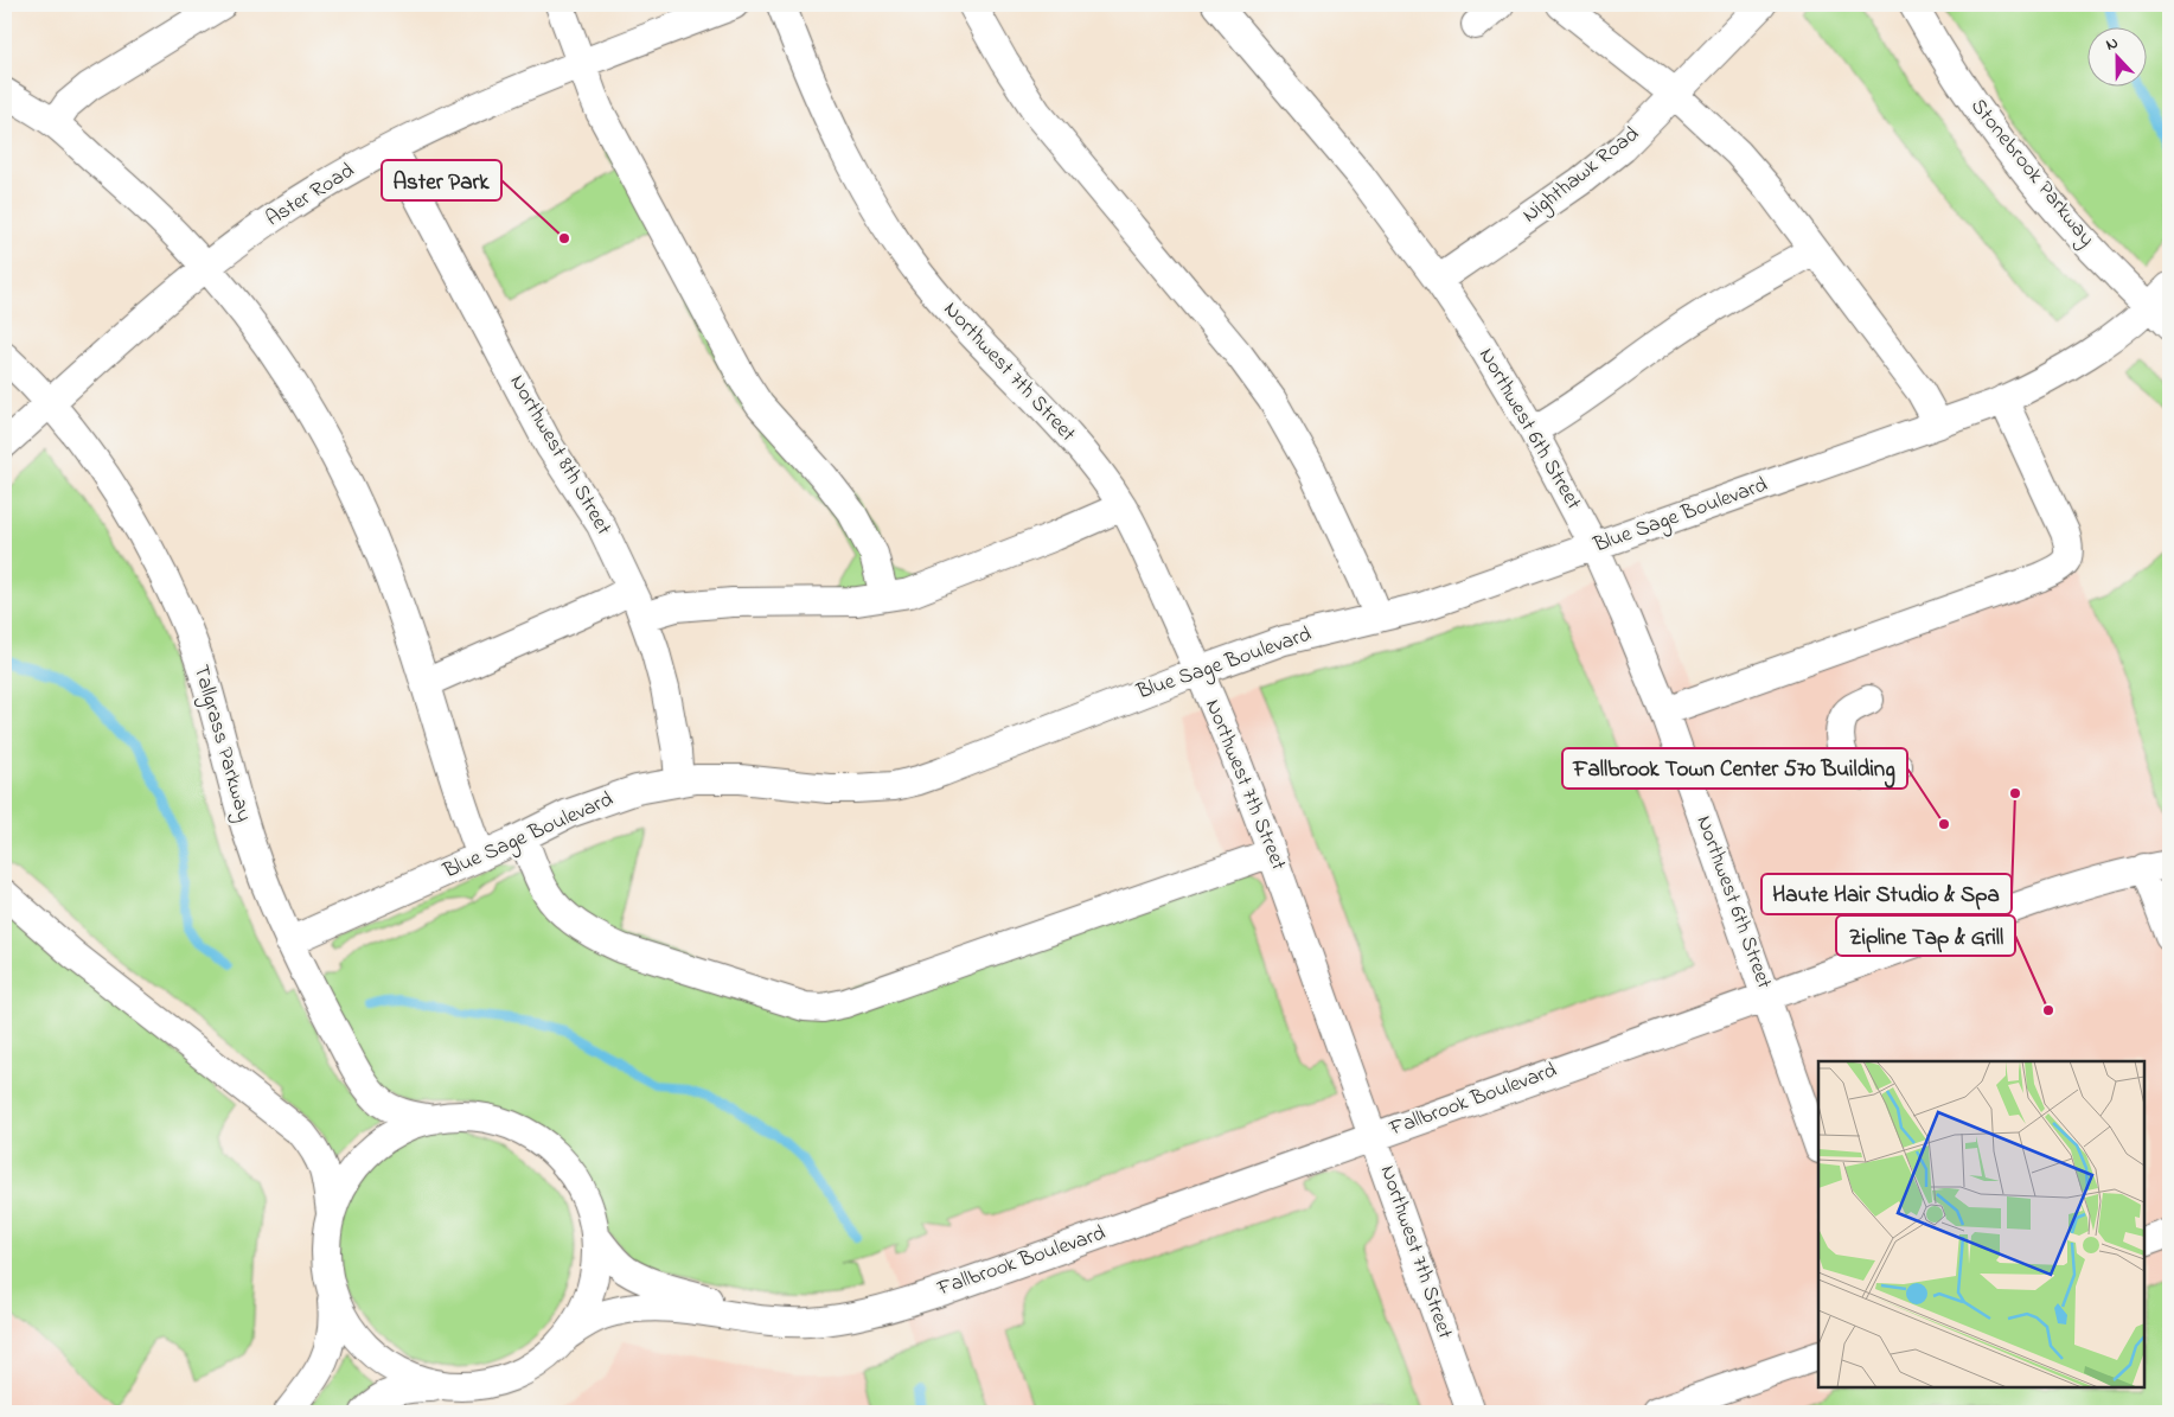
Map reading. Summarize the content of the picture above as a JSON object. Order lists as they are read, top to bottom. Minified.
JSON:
{"streets":{"street":["Stonebrook Parkway","Nighthawk Road","Aster Road","Northwest 7th Street","Northwest 6th Street","Northwest 8th Street","Blue Sage Boulevard","Tallgrass Parkway","Fallbrook Boulevard"]},"crossings":[["Stonebrook Parkway","Blue Sage Boulevard"],["Nighthawk Road","Northwest 6th Street"],["Aster Road","Northwest 8th Street"],["Aster Road","Tallgrass Parkway"],["Northwest 7th Street","Blue Sage Boulevard"],["Northwest 7th Street","Fallbrook Boulevard"],["Northwest 6th Street","Blue Sage Boulevard"],["Northwest 6th Street","Fallbrook Boulevard"],["Northwest 8th Street","Blue Sage Boulevard"],["Blue Sage Boulevard","Tallgrass Parkway"]],"places":["Aster Park","Haute Hair Studio & Spa","Fallbrook Town Center 570 Building","Zipline Tap & Grill"],"north":"top"}
